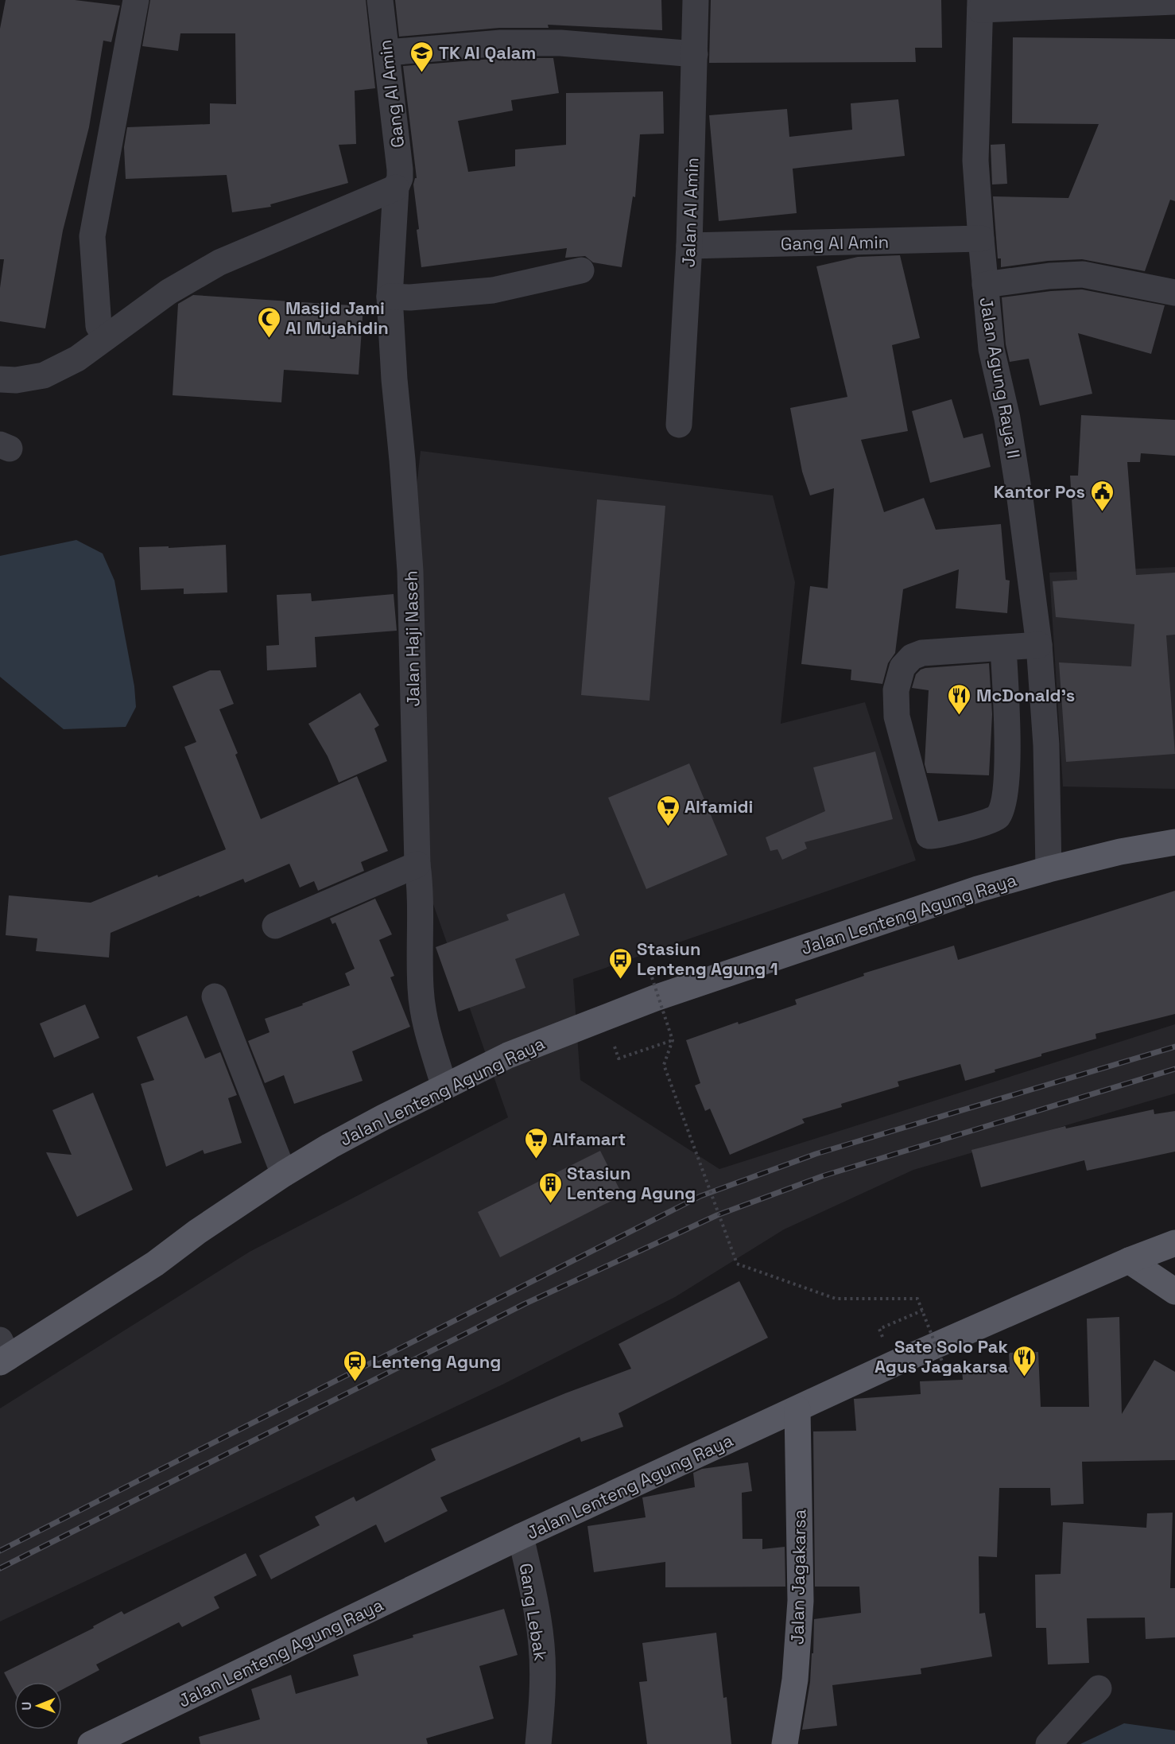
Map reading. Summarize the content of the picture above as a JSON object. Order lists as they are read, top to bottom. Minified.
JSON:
{"streets":{"main road":["Jalan Lenteng Agung Raya","Jalan Jagakarsa"],"street":["Gang Al Amin","Jalan Al Amin","Jalan Agung Raya II","Jalan Haji Naseh","Gang Lebak"]},"crossings":[["Gang Al Amin","Jalan Al Amin"],["Gang Al Amin","Jalan Agung Raya II"],["Gang Al Amin","Jalan Haji Naseh"],["Jalan Agung Raya II","Jalan Lenteng Agung Raya"],["Jalan Haji Naseh","Jalan Lenteng Agung Raya"],["Jalan Lenteng Agung Raya","Jalan Jagakarsa"],["Jalan Lenteng Agung Raya","Gang Lebak"]],"places":{"school or university":["TK Al Qalam"],"mosque":["Masjid Jami Al Mujahidin"],"public building":["Kantor Pos"],"restaurant":["McDonald's","Sate Solo Pak Agus Jagakarsa"],"supermarket":["Alfamidi","Alfamart"],"bus stop":["Stasiun Lenteng Agung 1"],"building":["Stasiun Lenteng Agung"],"station":["Lenteng Agung"]},"north":"left"}
